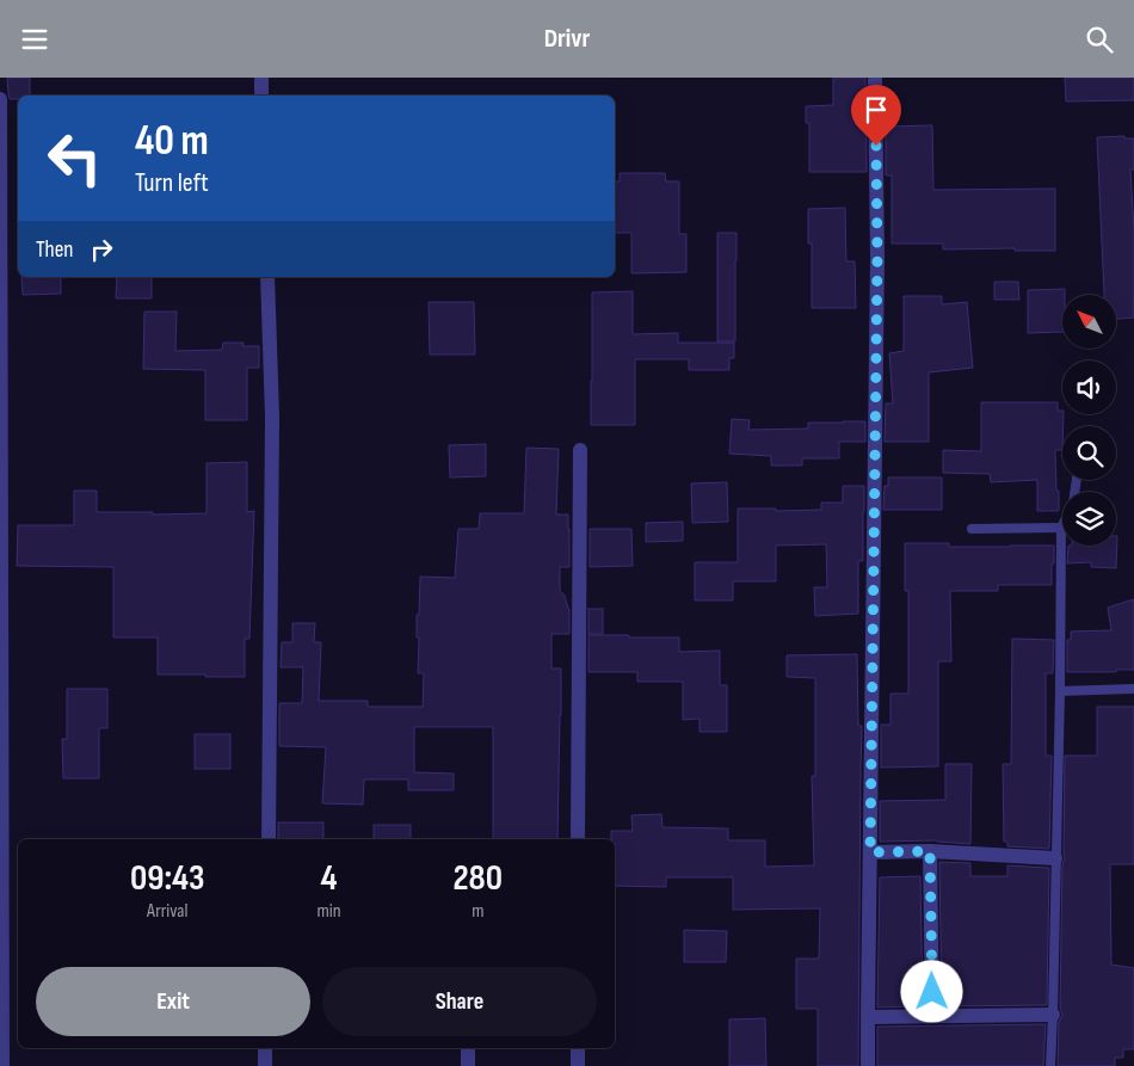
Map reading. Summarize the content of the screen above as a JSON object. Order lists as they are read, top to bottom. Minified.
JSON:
{"north":"top left","page":{"header":"Drivr","turn":["40 m","Turn left"],"then":"Then","eta":["09:43","Arrival","4","min","280","m"],"buttons":["Exit","Share"]}}
